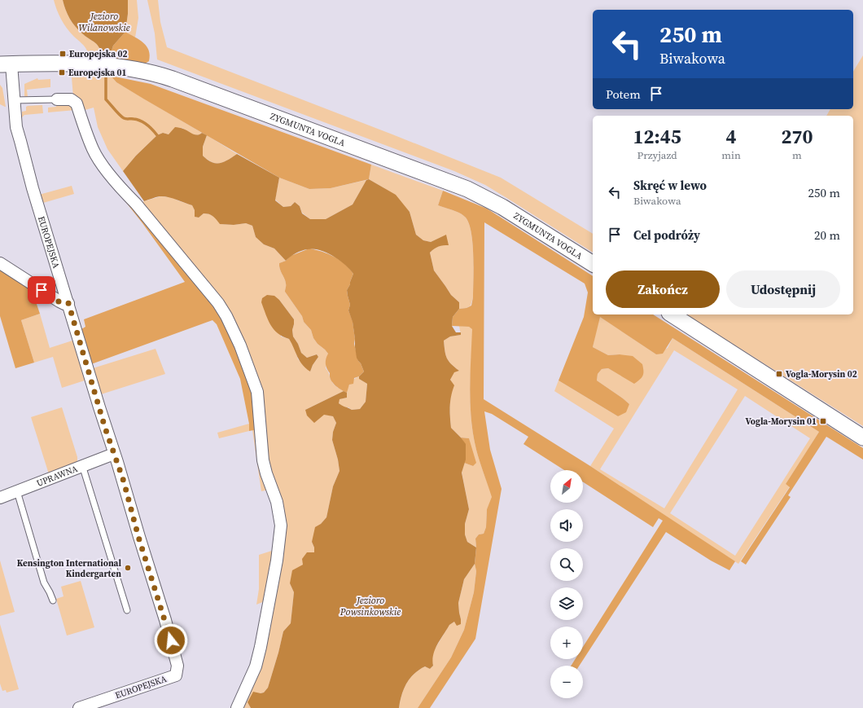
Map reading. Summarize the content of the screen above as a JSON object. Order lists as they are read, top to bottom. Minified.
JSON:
{"streets":{"street":["ZYGMUNTA VOGLA","EUROPEJSKA","UPRAWNA"]},"crossings":[["ZYGMUNTA VOGLA","EUROPEJSKA"],["EUROPEJSKA","UPRAWNA"]],"water":["Jezioro Wilanowskie","Jezioro Powsinkowskie"],"places":{"transit":["Europejska 02","Europejska 01","Vogla-Morysin 02","Vogla-Morysin 01"],"other":["Kensington International Kindergarten"]},"north":"top right","page":{"turn":["250 m","Biwakowa"],"then":"Potem","eta":["12:45","Przyjazd","4","min","270","m"],"list":[{"name":"Skręć w lewo","note":"Biwakowa","value":"250 m"},{"name":"Cel podróży","value":"20 m"}],"buttons":["Zakończ","Udostępnij"],"map_buttons":["+","−"]}}
